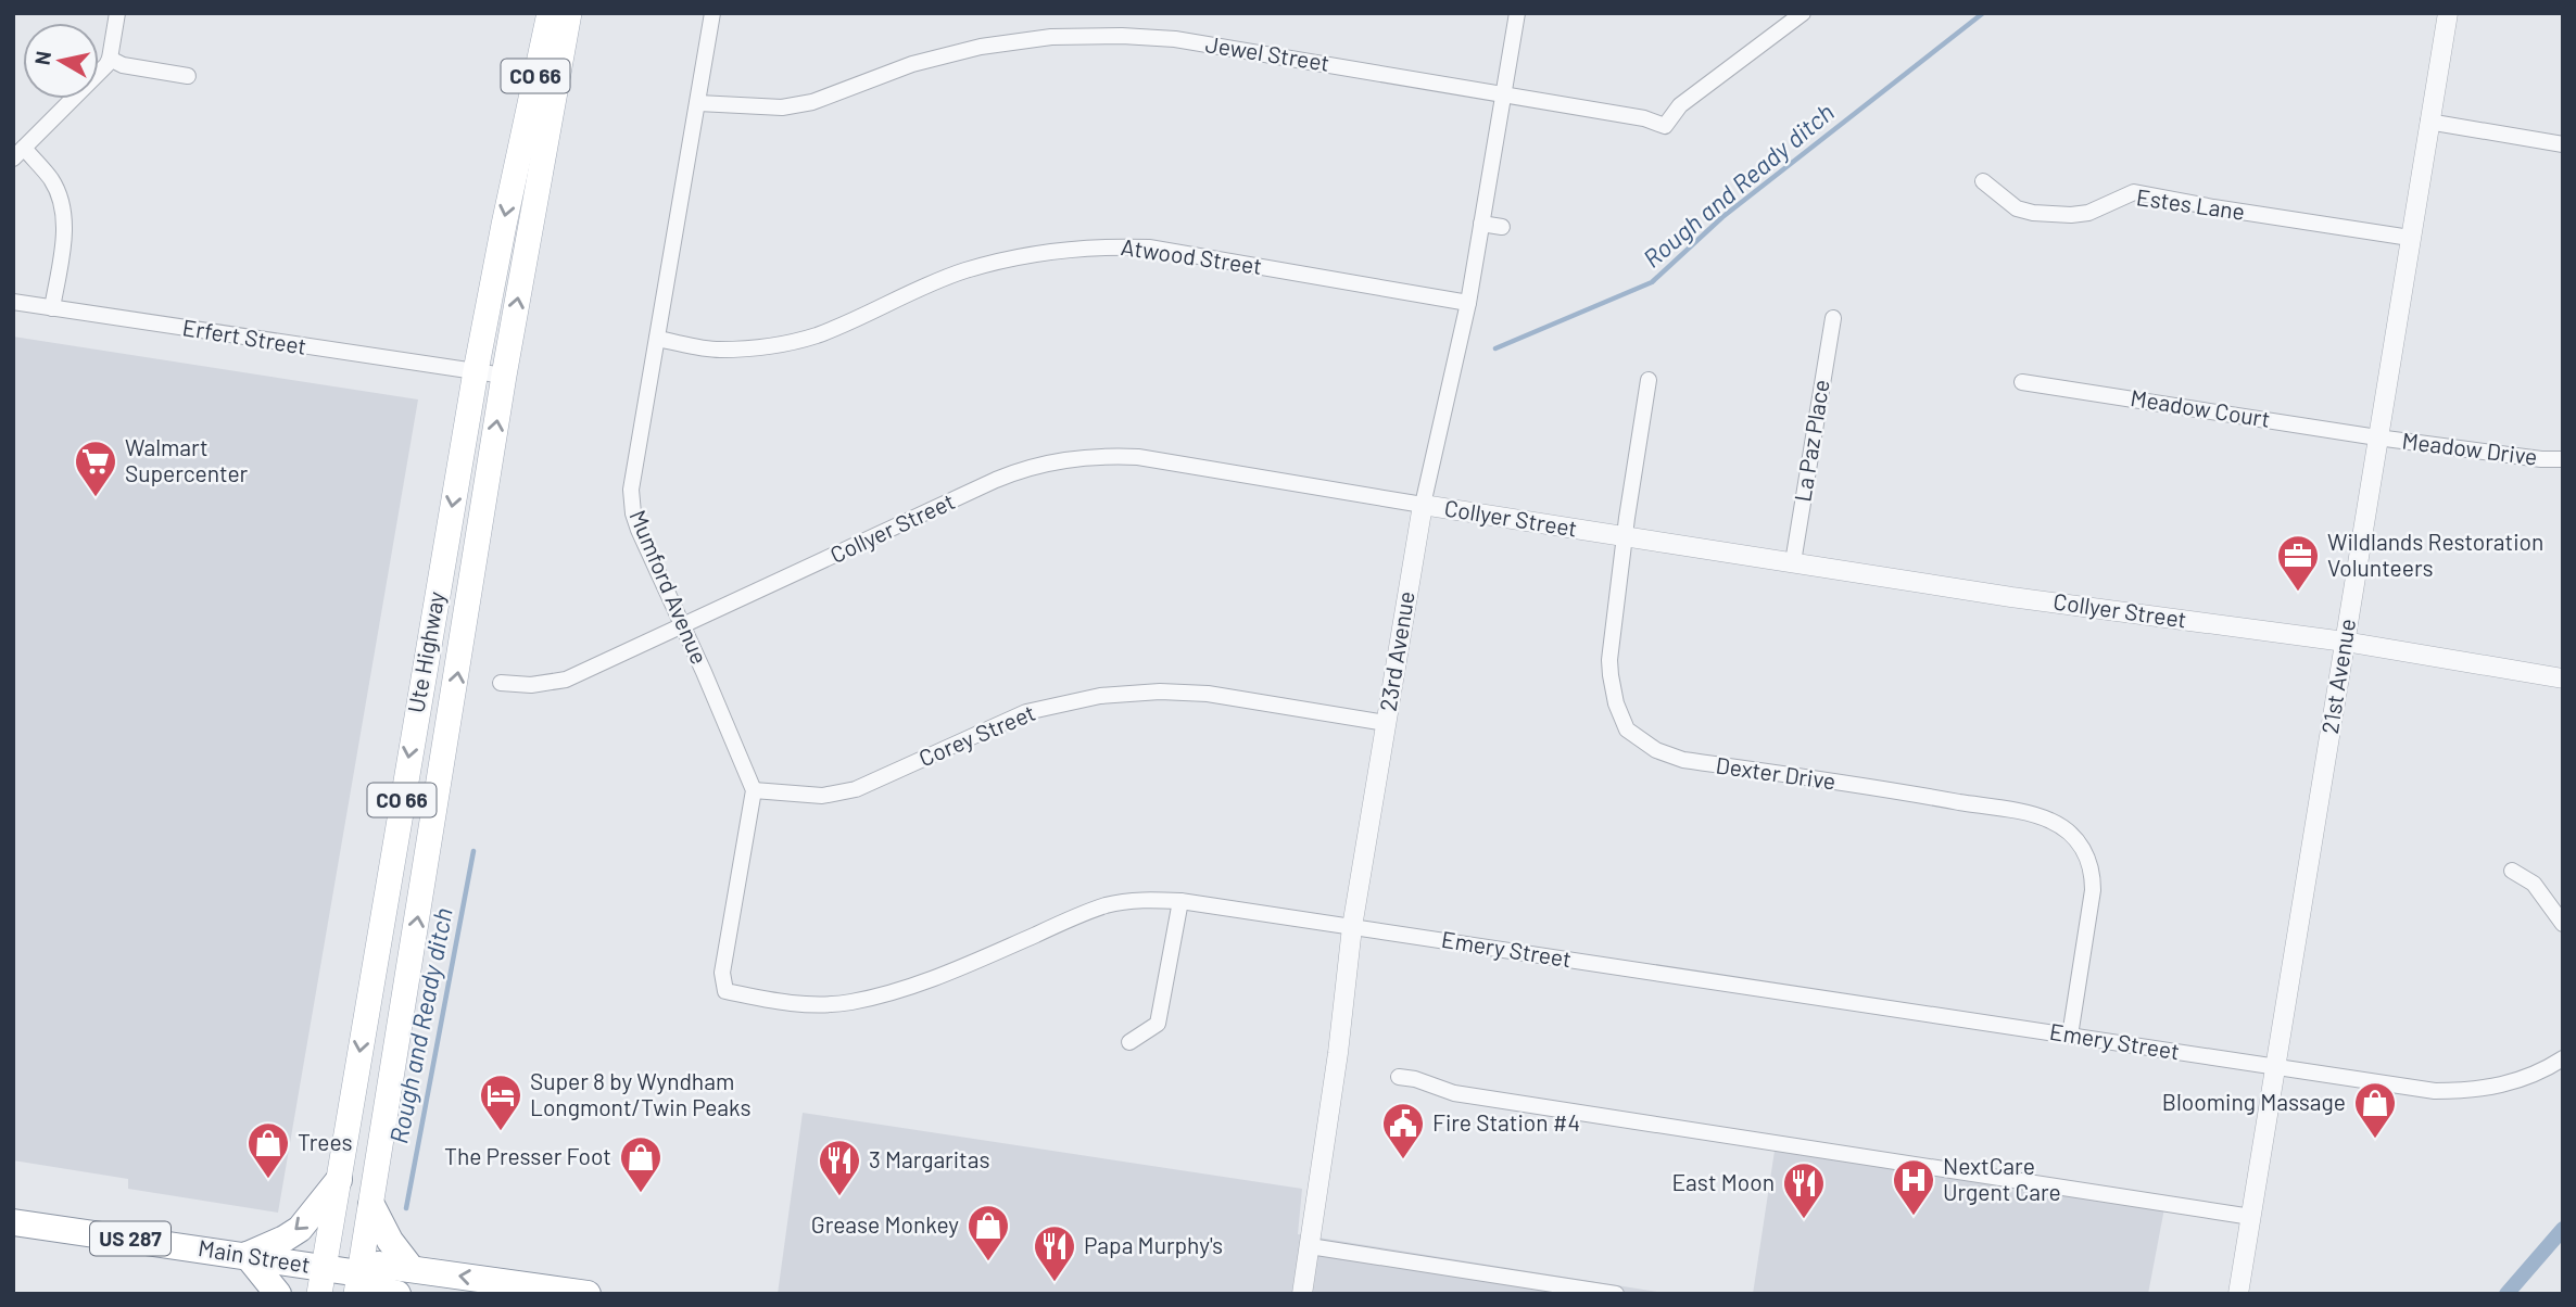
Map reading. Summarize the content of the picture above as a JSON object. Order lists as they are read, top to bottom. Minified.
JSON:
{"streets":{"highway":["US 287","Main Street"],"main road":["CO 66","Ute Highway"],"street":["Jewel Street","Estes Lane","Atwood Street","Erfert Street","Meadow Court","La Paz Place","Meadow Drive","Collyer Street","Mumford Avenue","23rd Avenue","21st Avenue","Corey Street","Dexter Drive","Emery Street"]},"crossings":[["Jewel Street","Mumford Avenue"],["Jewel Street","23rd Avenue"],["Estes Lane","21st Avenue"],["Atwood Street","Mumford Avenue"],["Atwood Street","23rd Avenue"],["Erfert Street","Ute Highway"],["Meadow Court","Meadow Drive"],["Meadow Court","21st Avenue"],["La Paz Place","Collyer Street"],["Meadow Drive","21st Avenue"],["Collyer Street","Mumford Avenue"],["Collyer Street","23rd Avenue"],["Collyer Street","21st Avenue"],["Collyer Street","Dexter Drive"],["Mumford Avenue","Corey Street"],["Mumford Avenue","Emery Street"],["23rd Avenue","Corey Street"],["23rd Avenue","Emery Street"],["Ute Highway","Main Street"],["21st Avenue","Emery Street"],["Corey Street","Emery Street"],["Dexter Drive","Emery Street"]],"water":["Rough and Ready ditch"],"places":{"supermarket":["Walmart Supercenter"],"office":["Wildlands Restoration Volunteers"],"hotel":["Super 8 by Wyndham Longmont/Twin Peaks"],"shop":["Blooming Massage","Trees","The Presser Foot","Grease Monkey"],"public building":["Fire Station #4"],"restaurant":["3 Margaritas","East Moon","Papa Murphy's"],"hospital":["NextCare Urgent Care"]},"north":"left"}
